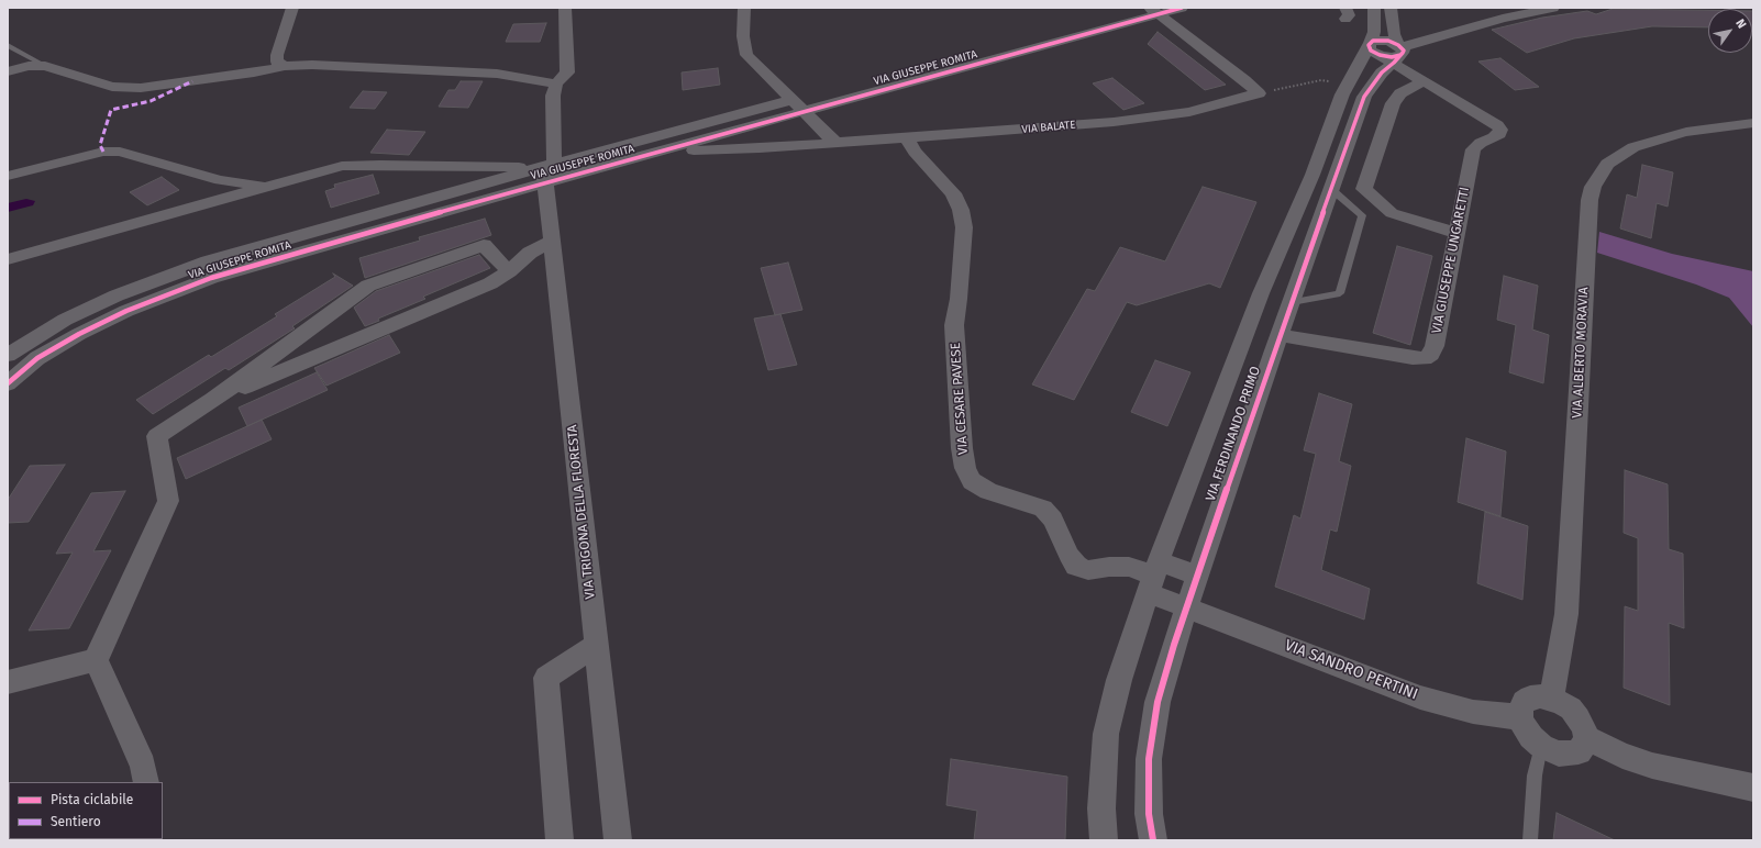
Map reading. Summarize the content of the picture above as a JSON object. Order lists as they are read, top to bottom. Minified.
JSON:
{"streets":{"street":["VIA GIUSEPPE ROMITA","VIA BALATE","VIA GIUSEPPE UNGARETTI","VIA ALBERTO MORAVIA","VIA CESARE PAVESE","VIA FERDINANDO PRIMO","VIA TRIGONA DELLA FLORESTA","VIA SANDRO PERTINI"]},"crossings":[["VIA GIUSEPPE ROMITA","VIA BALATE"],["VIA GIUSEPPE ROMITA","VIA TRIGONA DELLA FLORESTA"],["VIA BALATE","VIA CESARE PAVESE"],["VIA GIUSEPPE UNGARETTI","VIA FERDINANDO PRIMO"],["VIA ALBERTO MORAVIA","VIA SANDRO PERTINI"],["VIA CESARE PAVESE","VIA FERDINANDO PRIMO"],["VIA CESARE PAVESE","VIA SANDRO PERTINI"],["VIA FERDINANDO PRIMO","VIA SANDRO PERTINI"]],"legend":["Pista ciclabile","Sentiero"],"north":"top right"}
